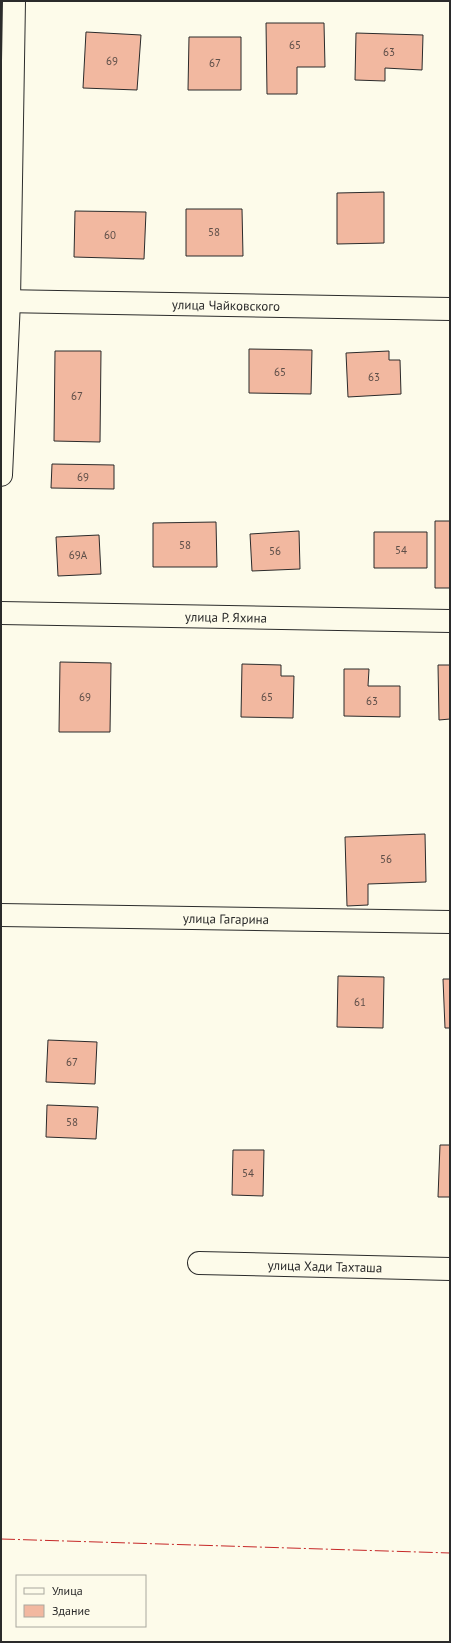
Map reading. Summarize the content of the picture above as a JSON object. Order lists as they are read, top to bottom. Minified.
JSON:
{"streets":{"street":["улица Чайковского","улица Р. Яхина","улица Гагарина","улица Хади Тахташа"]},"house_numbers":["65","63","69","67","58","60","65","63","67","69","58","54","56","69А","69","65","63","56","61","67","58","54"],"legend":["Улица","Здание"]}
